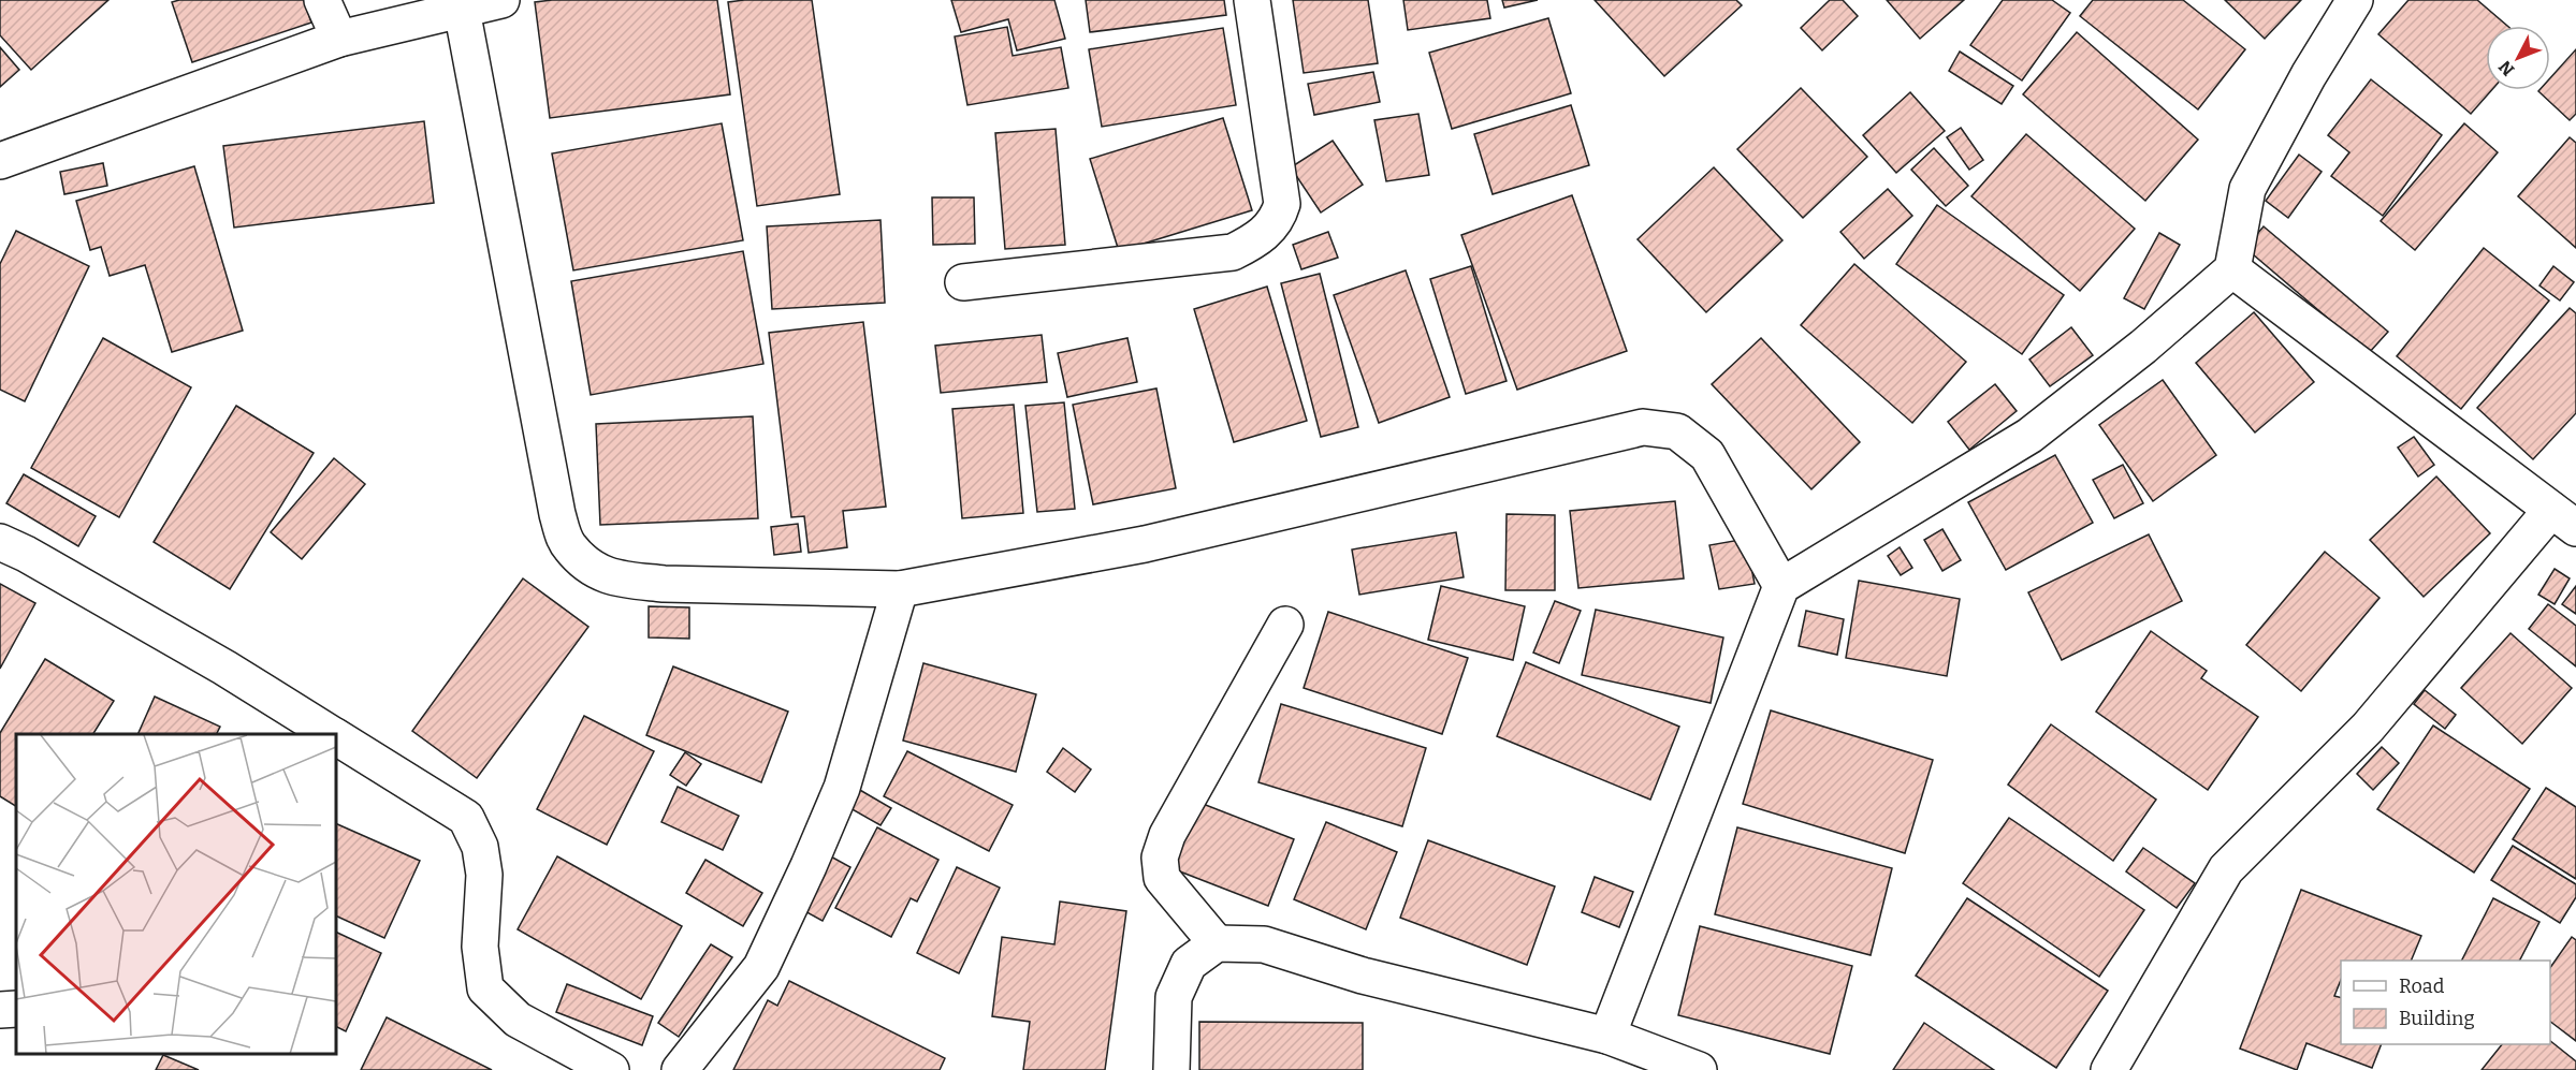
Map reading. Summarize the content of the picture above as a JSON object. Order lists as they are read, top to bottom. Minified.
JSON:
{"legend":["Road","Building"],"north":"bottom left"}
